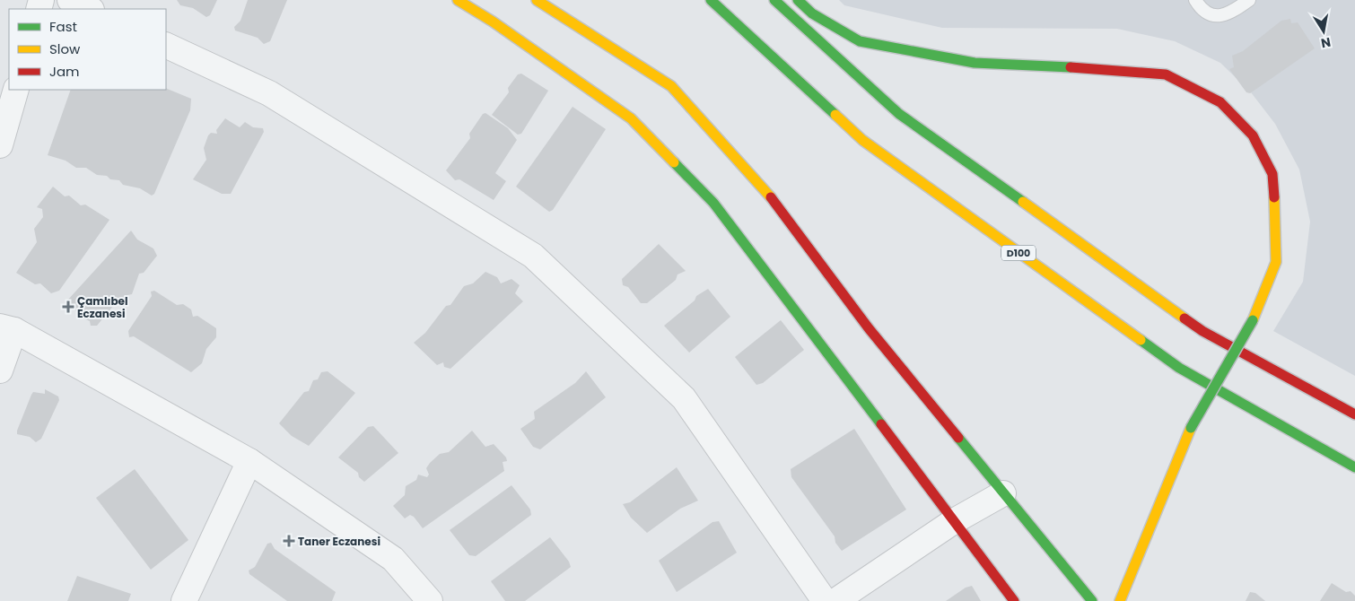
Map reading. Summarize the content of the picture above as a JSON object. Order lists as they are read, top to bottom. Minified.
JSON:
{"streets":{"main road":["D100"]},"places":{"health":["Çamlıbel Eczanesi","Taner Eczanesi"]},"legend":["Fast","Slow","Jam"],"north":"bottom"}
